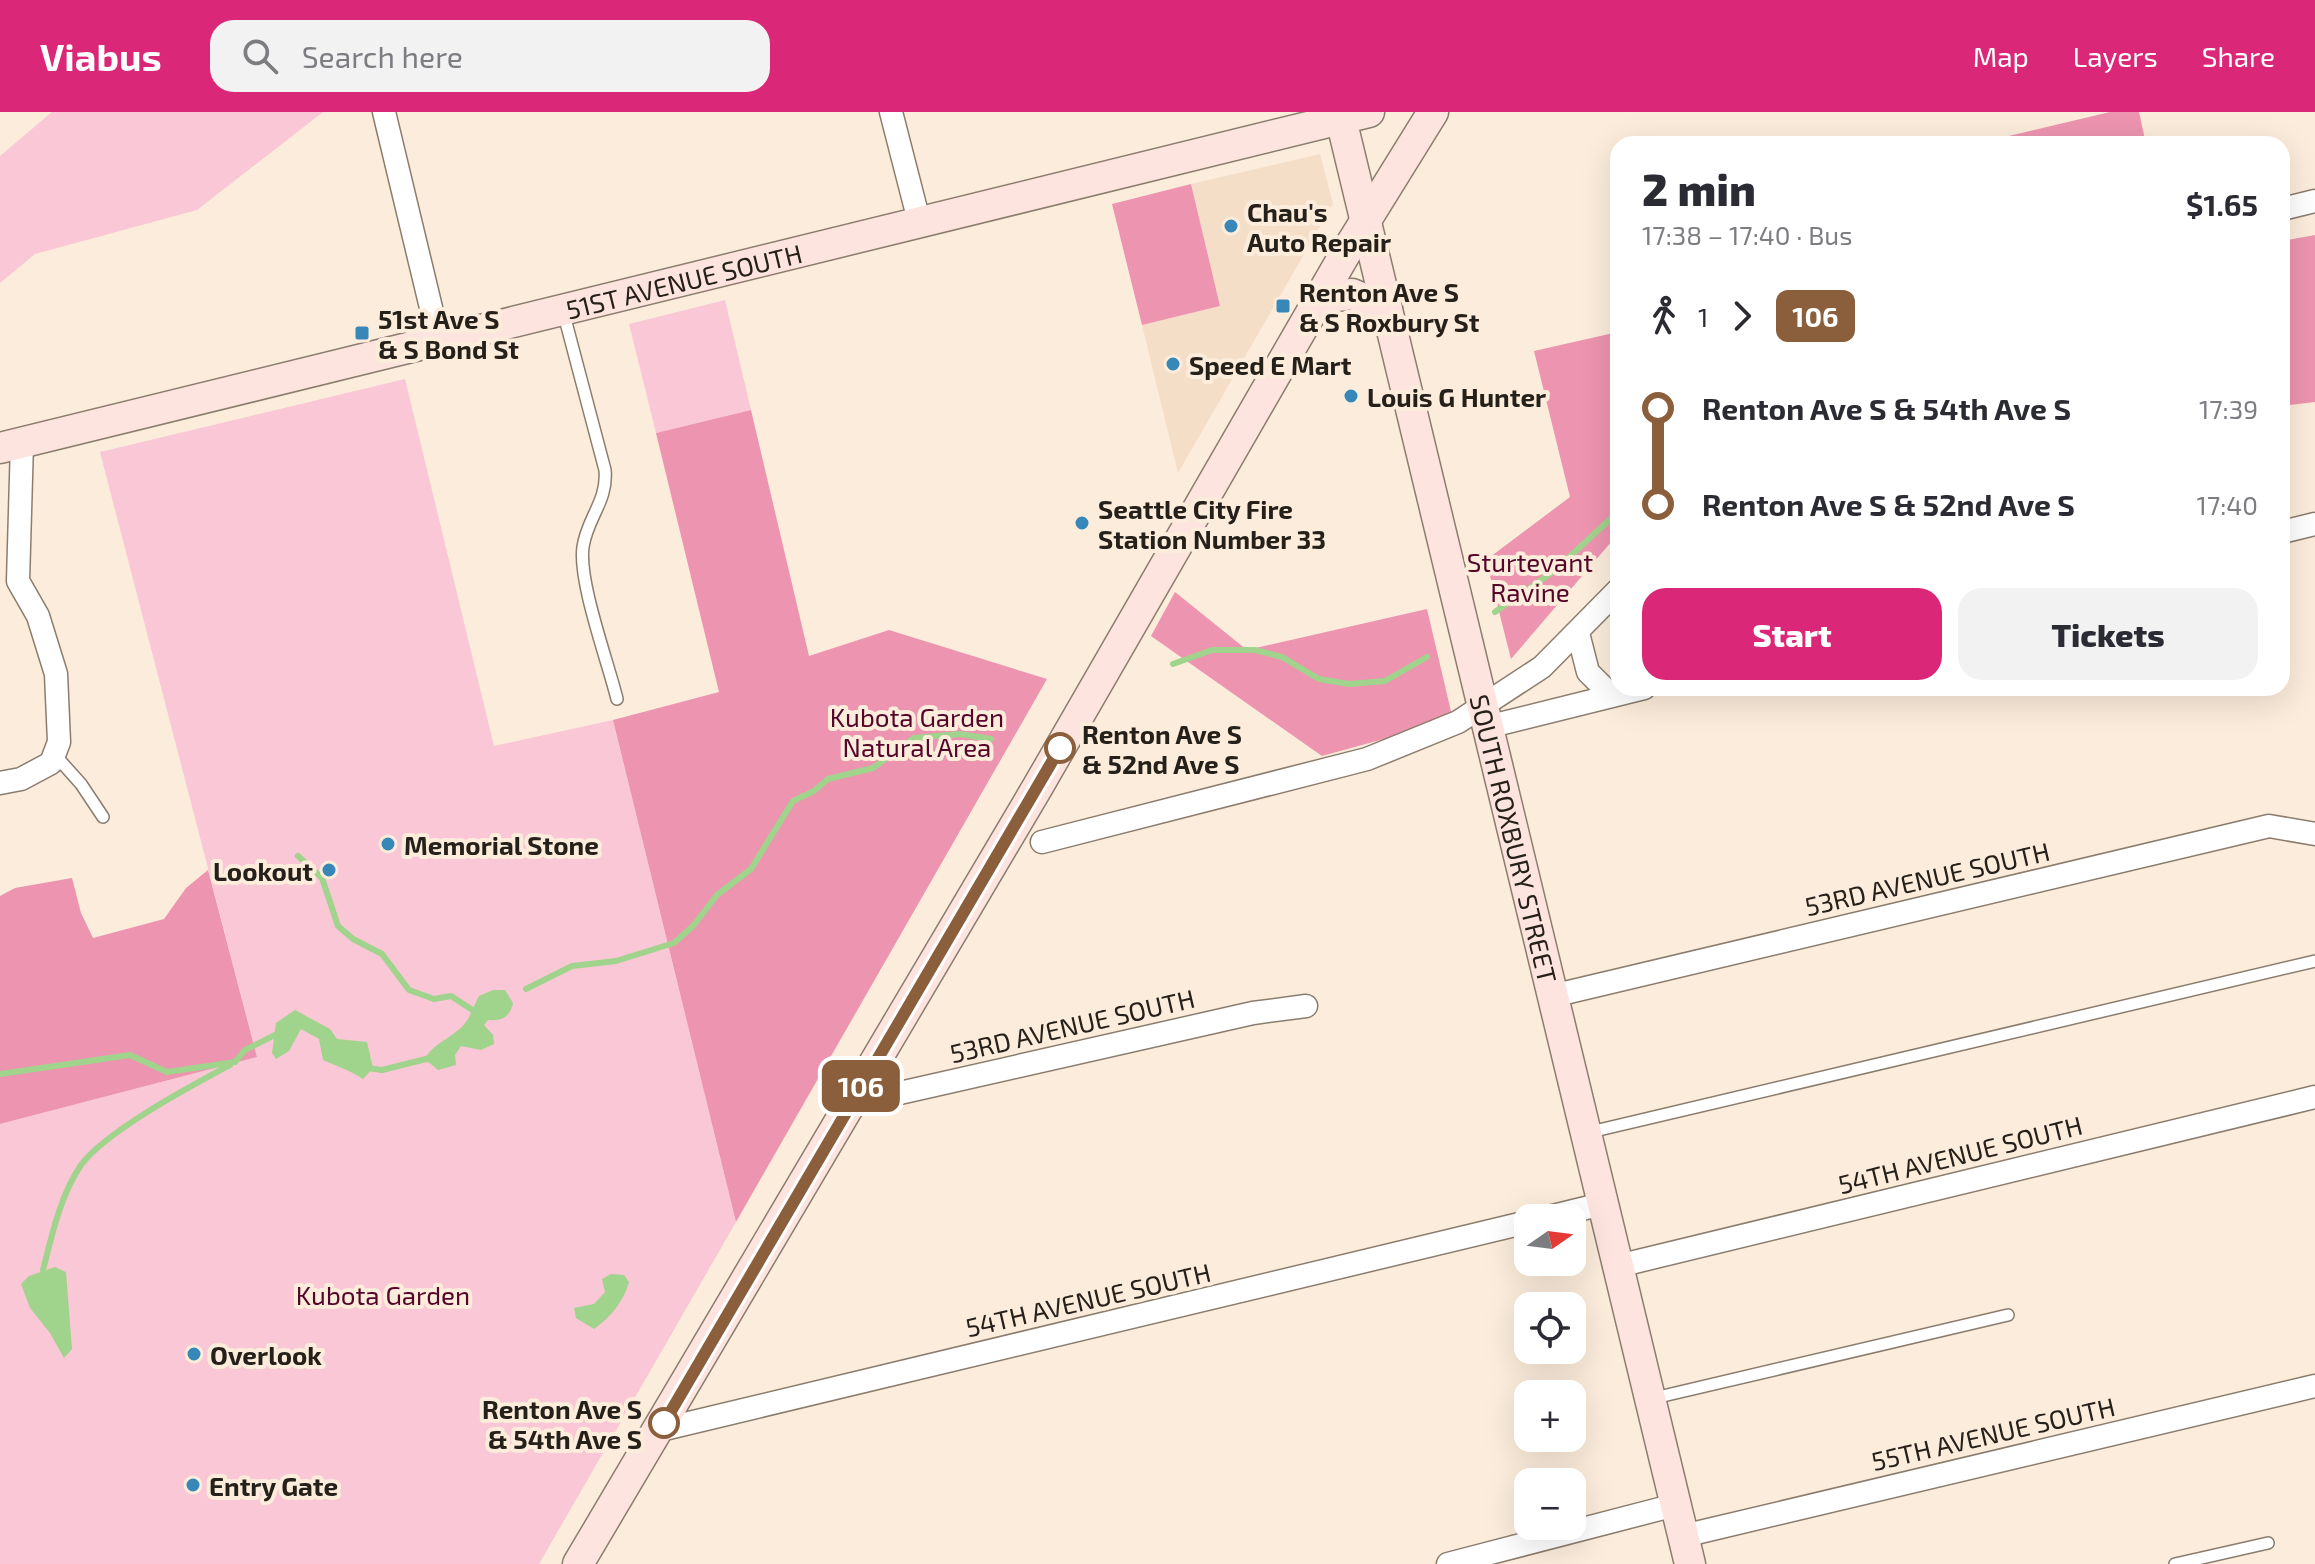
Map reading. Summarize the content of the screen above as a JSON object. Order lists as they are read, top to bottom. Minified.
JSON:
{"streets":{"street":["51ST AVENUE SOUTH","SOUTH ROXBURY STREET","53RD AVENUE SOUTH","54TH AVENUE SOUTH","55TH AVENUE SOUTH"]},"crossings":[["51ST AVENUE SOUTH","SOUTH ROXBURY STREET"],["SOUTH ROXBURY STREET","53RD AVENUE SOUTH"],["SOUTH ROXBURY STREET","54TH AVENUE SOUTH"],["SOUTH ROXBURY STREET","55TH AVENUE SOUTH"]],"parks":["Sturtevant Ravine","Kubota Garden Natural Area","Kubota Garden"],"places":{"other":["Chau's Auto Repair","Speed E Mart","Louis G Hunter","Seattle City Fire Station Number 33","Renton Ave S & 52nd Ave S","Memorial Stone","Lookout","Overlook","Renton Ave S & 54th Ave S","Entry Gate"],"transit":["Renton Ave S & S Roxbury St","51st Ave S & S Bond St"]},"lines":["bus line 106"],"north":"right","page":{"header":"Viabus","search":"Search here","nav":["Map","Layers","Share"],"on_map":"106","heading":["2 min","17:38 – 17:40 · Bus","$1.65"],"legs":["1","106"],"list":[{"name":"Renton Ave S & 54th Ave S","value":"17:39"},{"name":"Renton Ave S & 52nd Ave S","value":"17:40"}],"buttons":["Start","Tickets"],"map_buttons":["+","−"]}}
